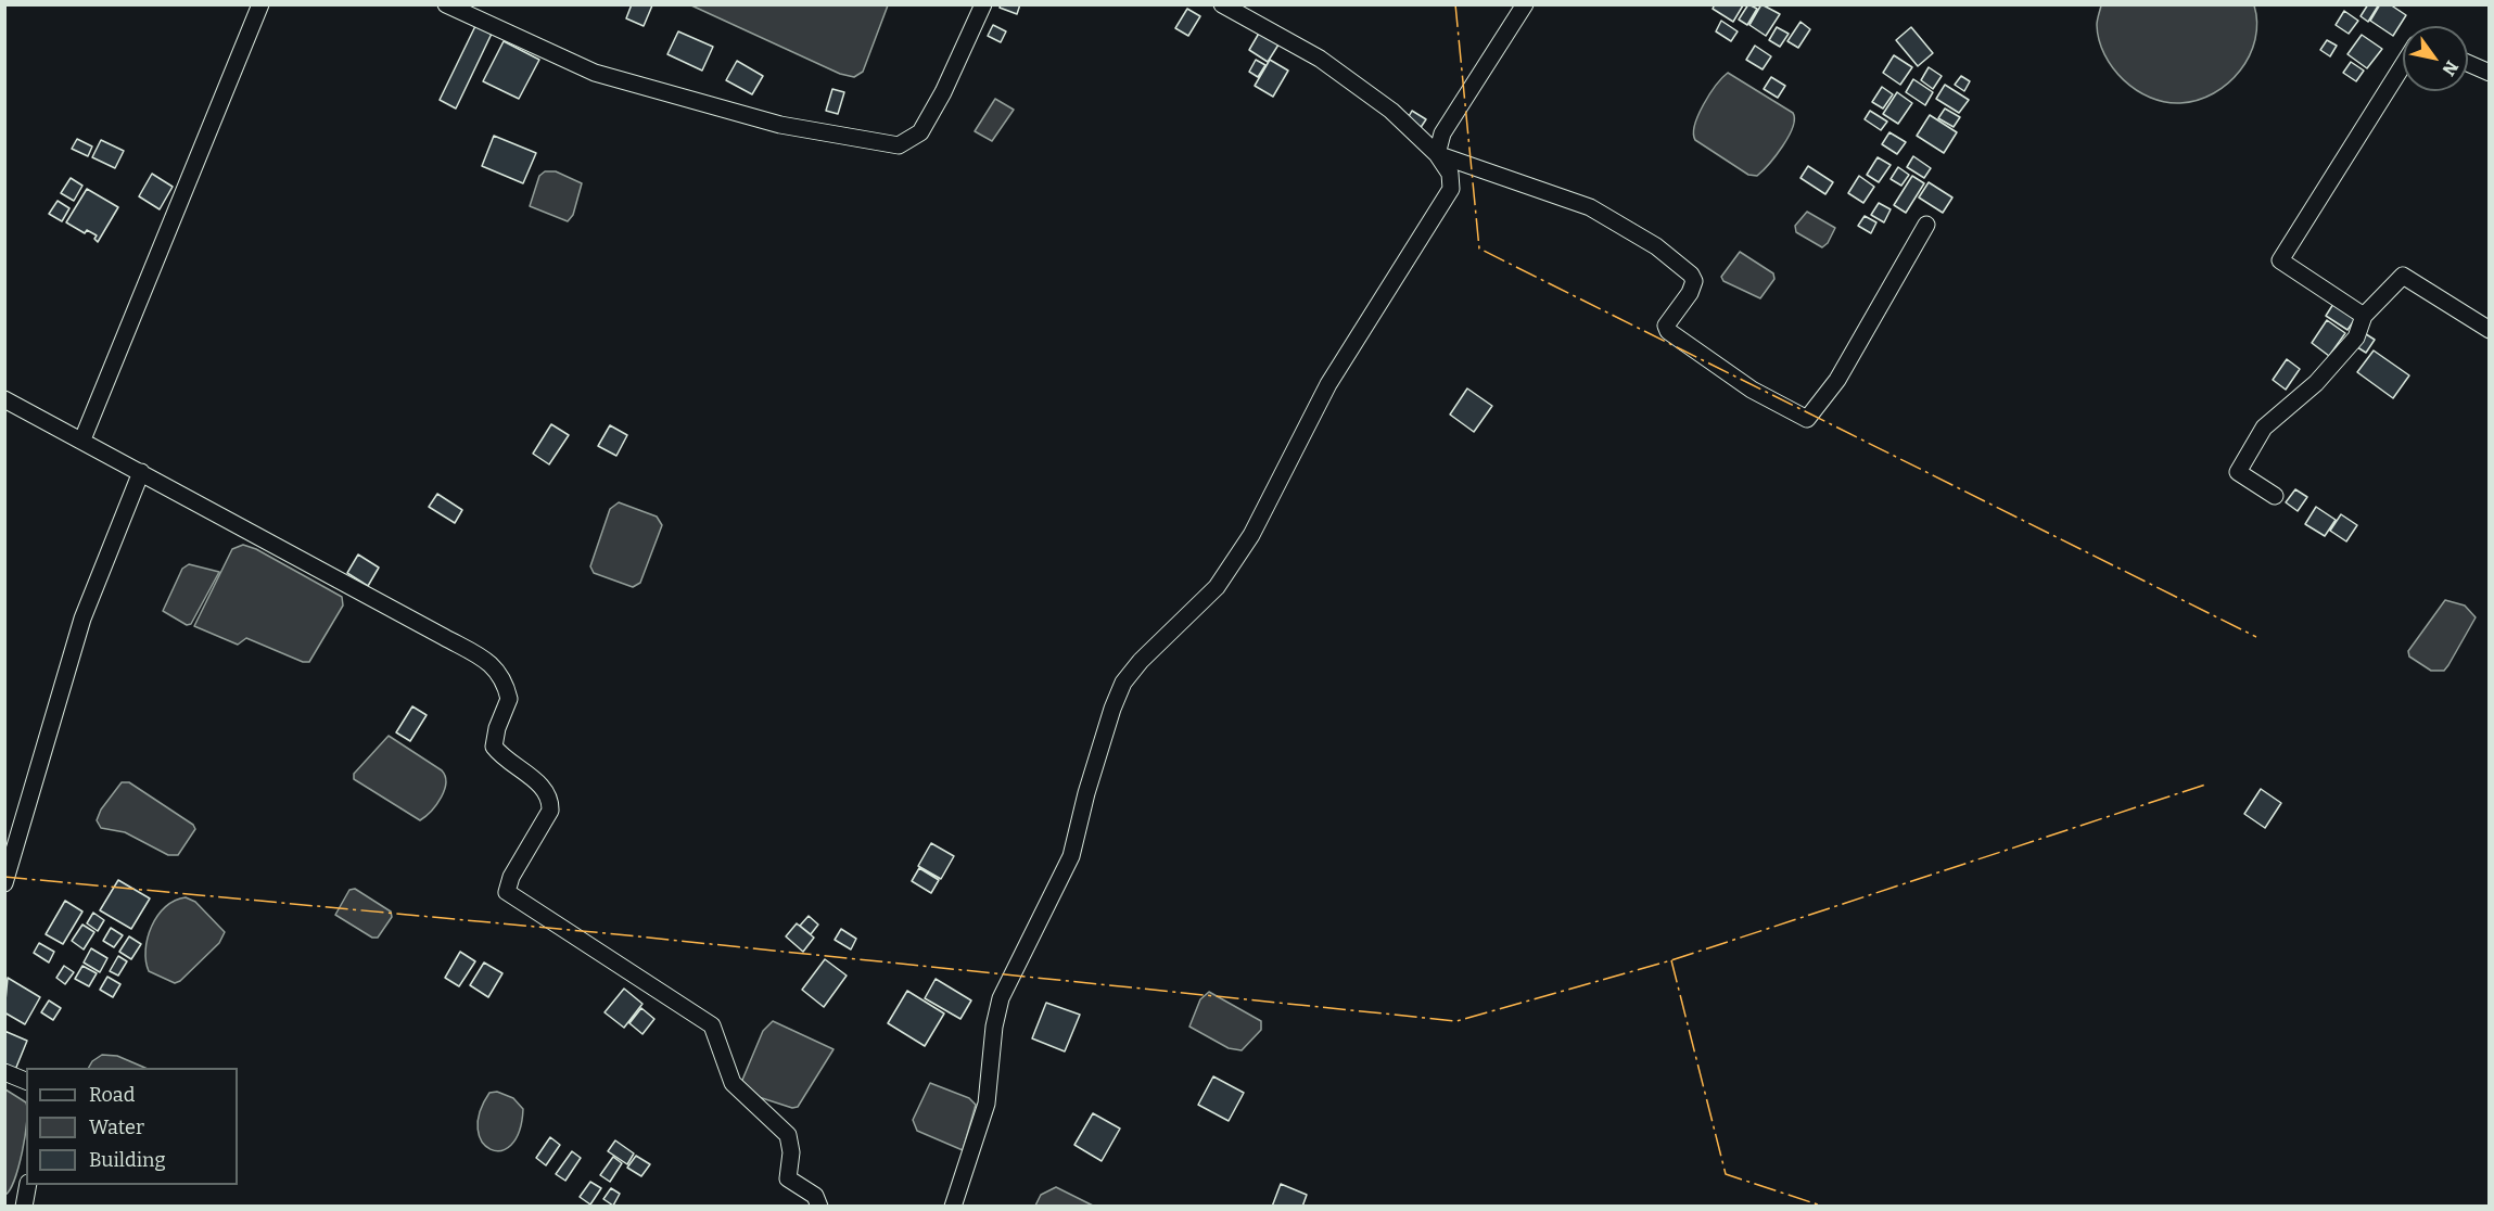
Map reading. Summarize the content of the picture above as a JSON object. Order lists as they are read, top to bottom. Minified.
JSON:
{"legend":["Road","Water","Building"],"north":"bottom right"}
